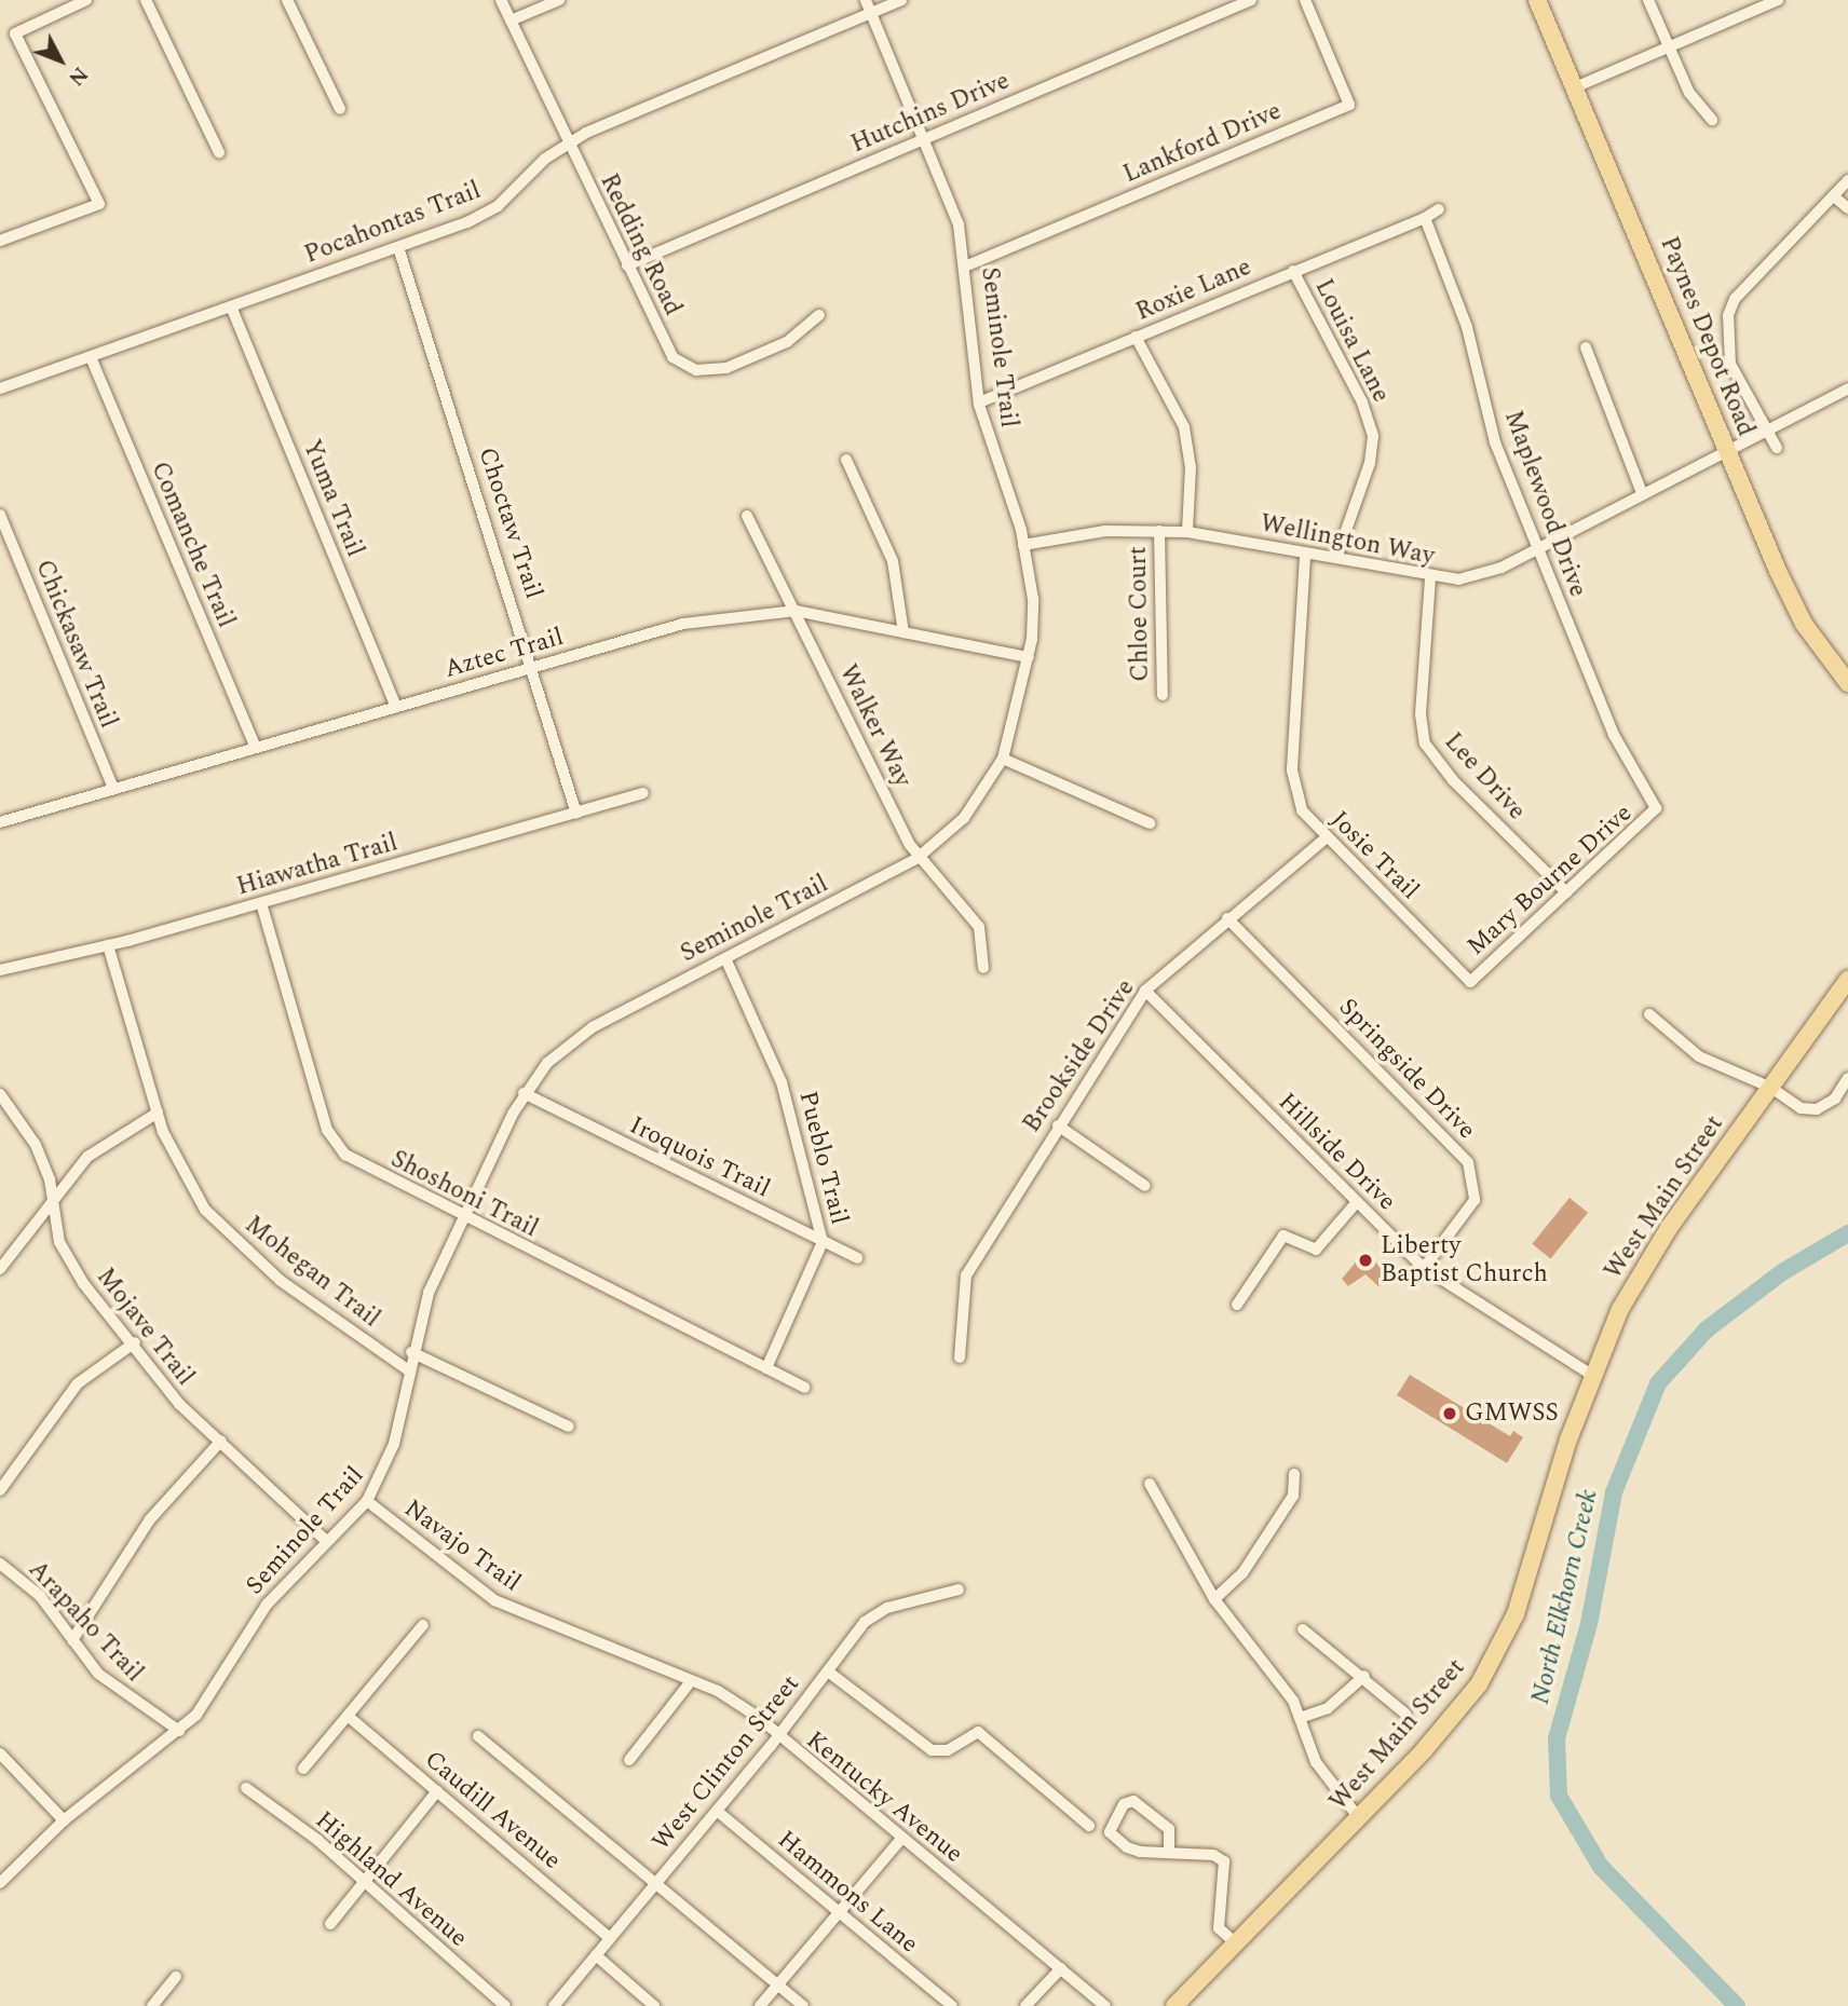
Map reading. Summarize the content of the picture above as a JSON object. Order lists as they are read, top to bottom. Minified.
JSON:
{"streets":{"main road":["Paynes Depot Road","West Main Street"],"street":["Hutchins Drive","Lankford Drive","Pocahontas Trail","Redding Road","Roxie Lane","Louisa Lane","Seminole Trail","Yuma Trail","Maplewood Drive","Choctaw Trail","Wellington Way","Comanche Trail","Chloe Court","Chickasaw Trail","Aztec Trail","Walker Way","Lee Drive","Josie Trail","Hiawatha Trail","Mary Bourne Drive","Brookside Drive","Springside Drive","Hillside Drive","Iroquois Trail","Pueblo Trail","Shoshoni Trail","Mohegan Trail","Mojave Trail","Navajo Trail","Arapaho Trail","West Clinton Street","Kentucky Avenue","Caudill Avenue","Highland Avenue","Hammons Lane"]},"crossings":[["Hutchins Drive","Redding Road"],["Hutchins Drive","Seminole Trail"],["Lankford Drive","Seminole Trail"],["Pocahontas Trail","Redding Road"],["Pocahontas Trail","Seminole Trail"],["Pocahontas Trail","Yuma Trail"],["Pocahontas Trail","Choctaw Trail"],["Pocahontas Trail","Comanche Trail"],["Roxie Lane","Louisa Lane"],["Roxie Lane","Seminole Trail"],["Roxie Lane","Maplewood Drive"],["Paynes Depot Road","Wellington Way"],["Louisa Lane","Wellington Way"],["Seminole Trail","Wellington Way"],["Seminole Trail","Aztec Trail"],["Seminole Trail","Walker Way"],["Seminole Trail","Iroquois Trail"],["Seminole Trail","Pueblo Trail"],["Seminole Trail","Shoshoni Trail"],["Seminole Trail","Mohegan Trail"],["Seminole Trail","Mojave Trail"],["Seminole Trail","Navajo Trail"],["Seminole Trail","Arapaho Trail"],["Yuma Trail","Aztec Trail"],["Maplewood Drive","Wellington Way"],["Maplewood Drive","Mary Bourne Drive"],["Choctaw Trail","Aztec Trail"],["Choctaw Trail","Hiawatha Trail"],["Wellington Way","Chloe Court"],["Wellington Way","Lee Drive"],["Wellington Way","Josie Trail"],["Comanche Trail","Aztec Trail"],["Chickasaw Trail","Aztec Trail"],["Aztec Trail","Walker Way"],["Lee Drive","Mary Bourne Drive"],["Josie Trail","Mary Bourne Drive"],["Josie Trail","Brookside Drive"],["Hiawatha Trail","Shoshoni Trail"],["Hiawatha Trail","Mohegan Trail"],["Brookside Drive","Springside Drive"],["Brookside Drive","Hillside Drive"],["Springside Drive","Hillside Drive"],["Hillside Drive","West Main Street"],["Iroquois Trail","Pueblo Trail"],["Pueblo Trail","Shoshoni Trail"],["Navajo Trail","Kentucky Avenue"],["West Clinton Street","Kentucky Avenue"],["West Clinton Street","Caudill Avenue"],["West Clinton Street","Hammons Lane"]],"water":["North Elkhorn Creek"],"places":["Liberty Baptist Church","GMWSS"],"north":"bottom right"}
